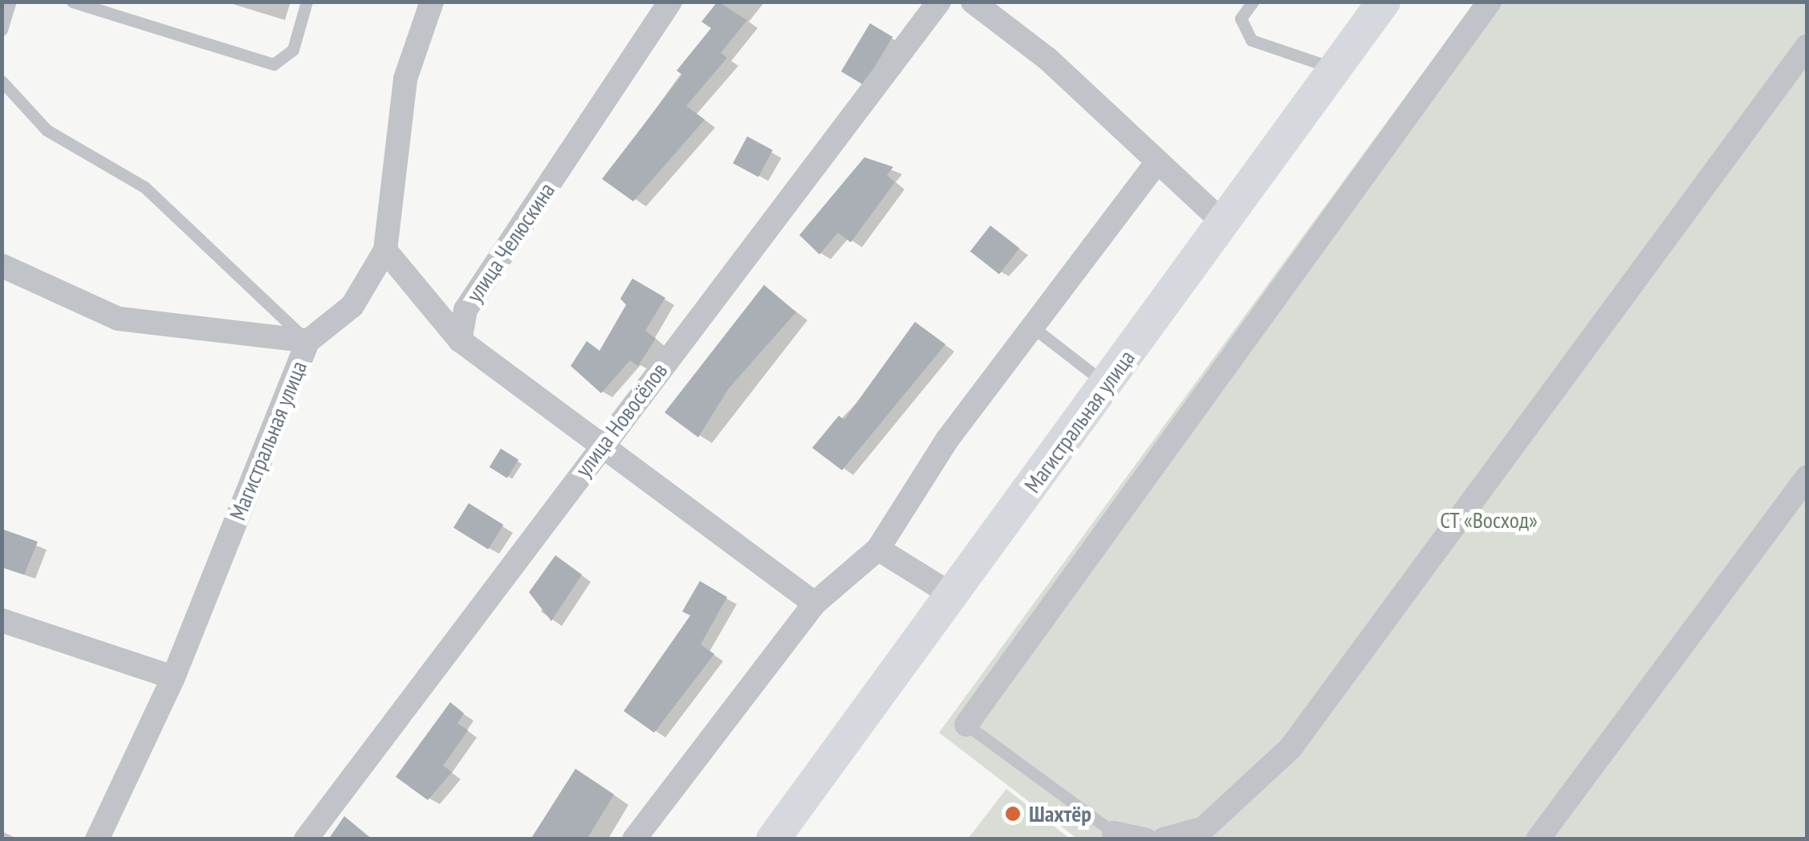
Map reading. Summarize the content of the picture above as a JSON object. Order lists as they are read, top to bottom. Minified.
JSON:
{"streets":{"main road":["Магистральная улица"],"street":["улица Челюскина","улица Новосёлов"]},"parks":["СТ «Восход»"],"places":["Шахтёр"]}
